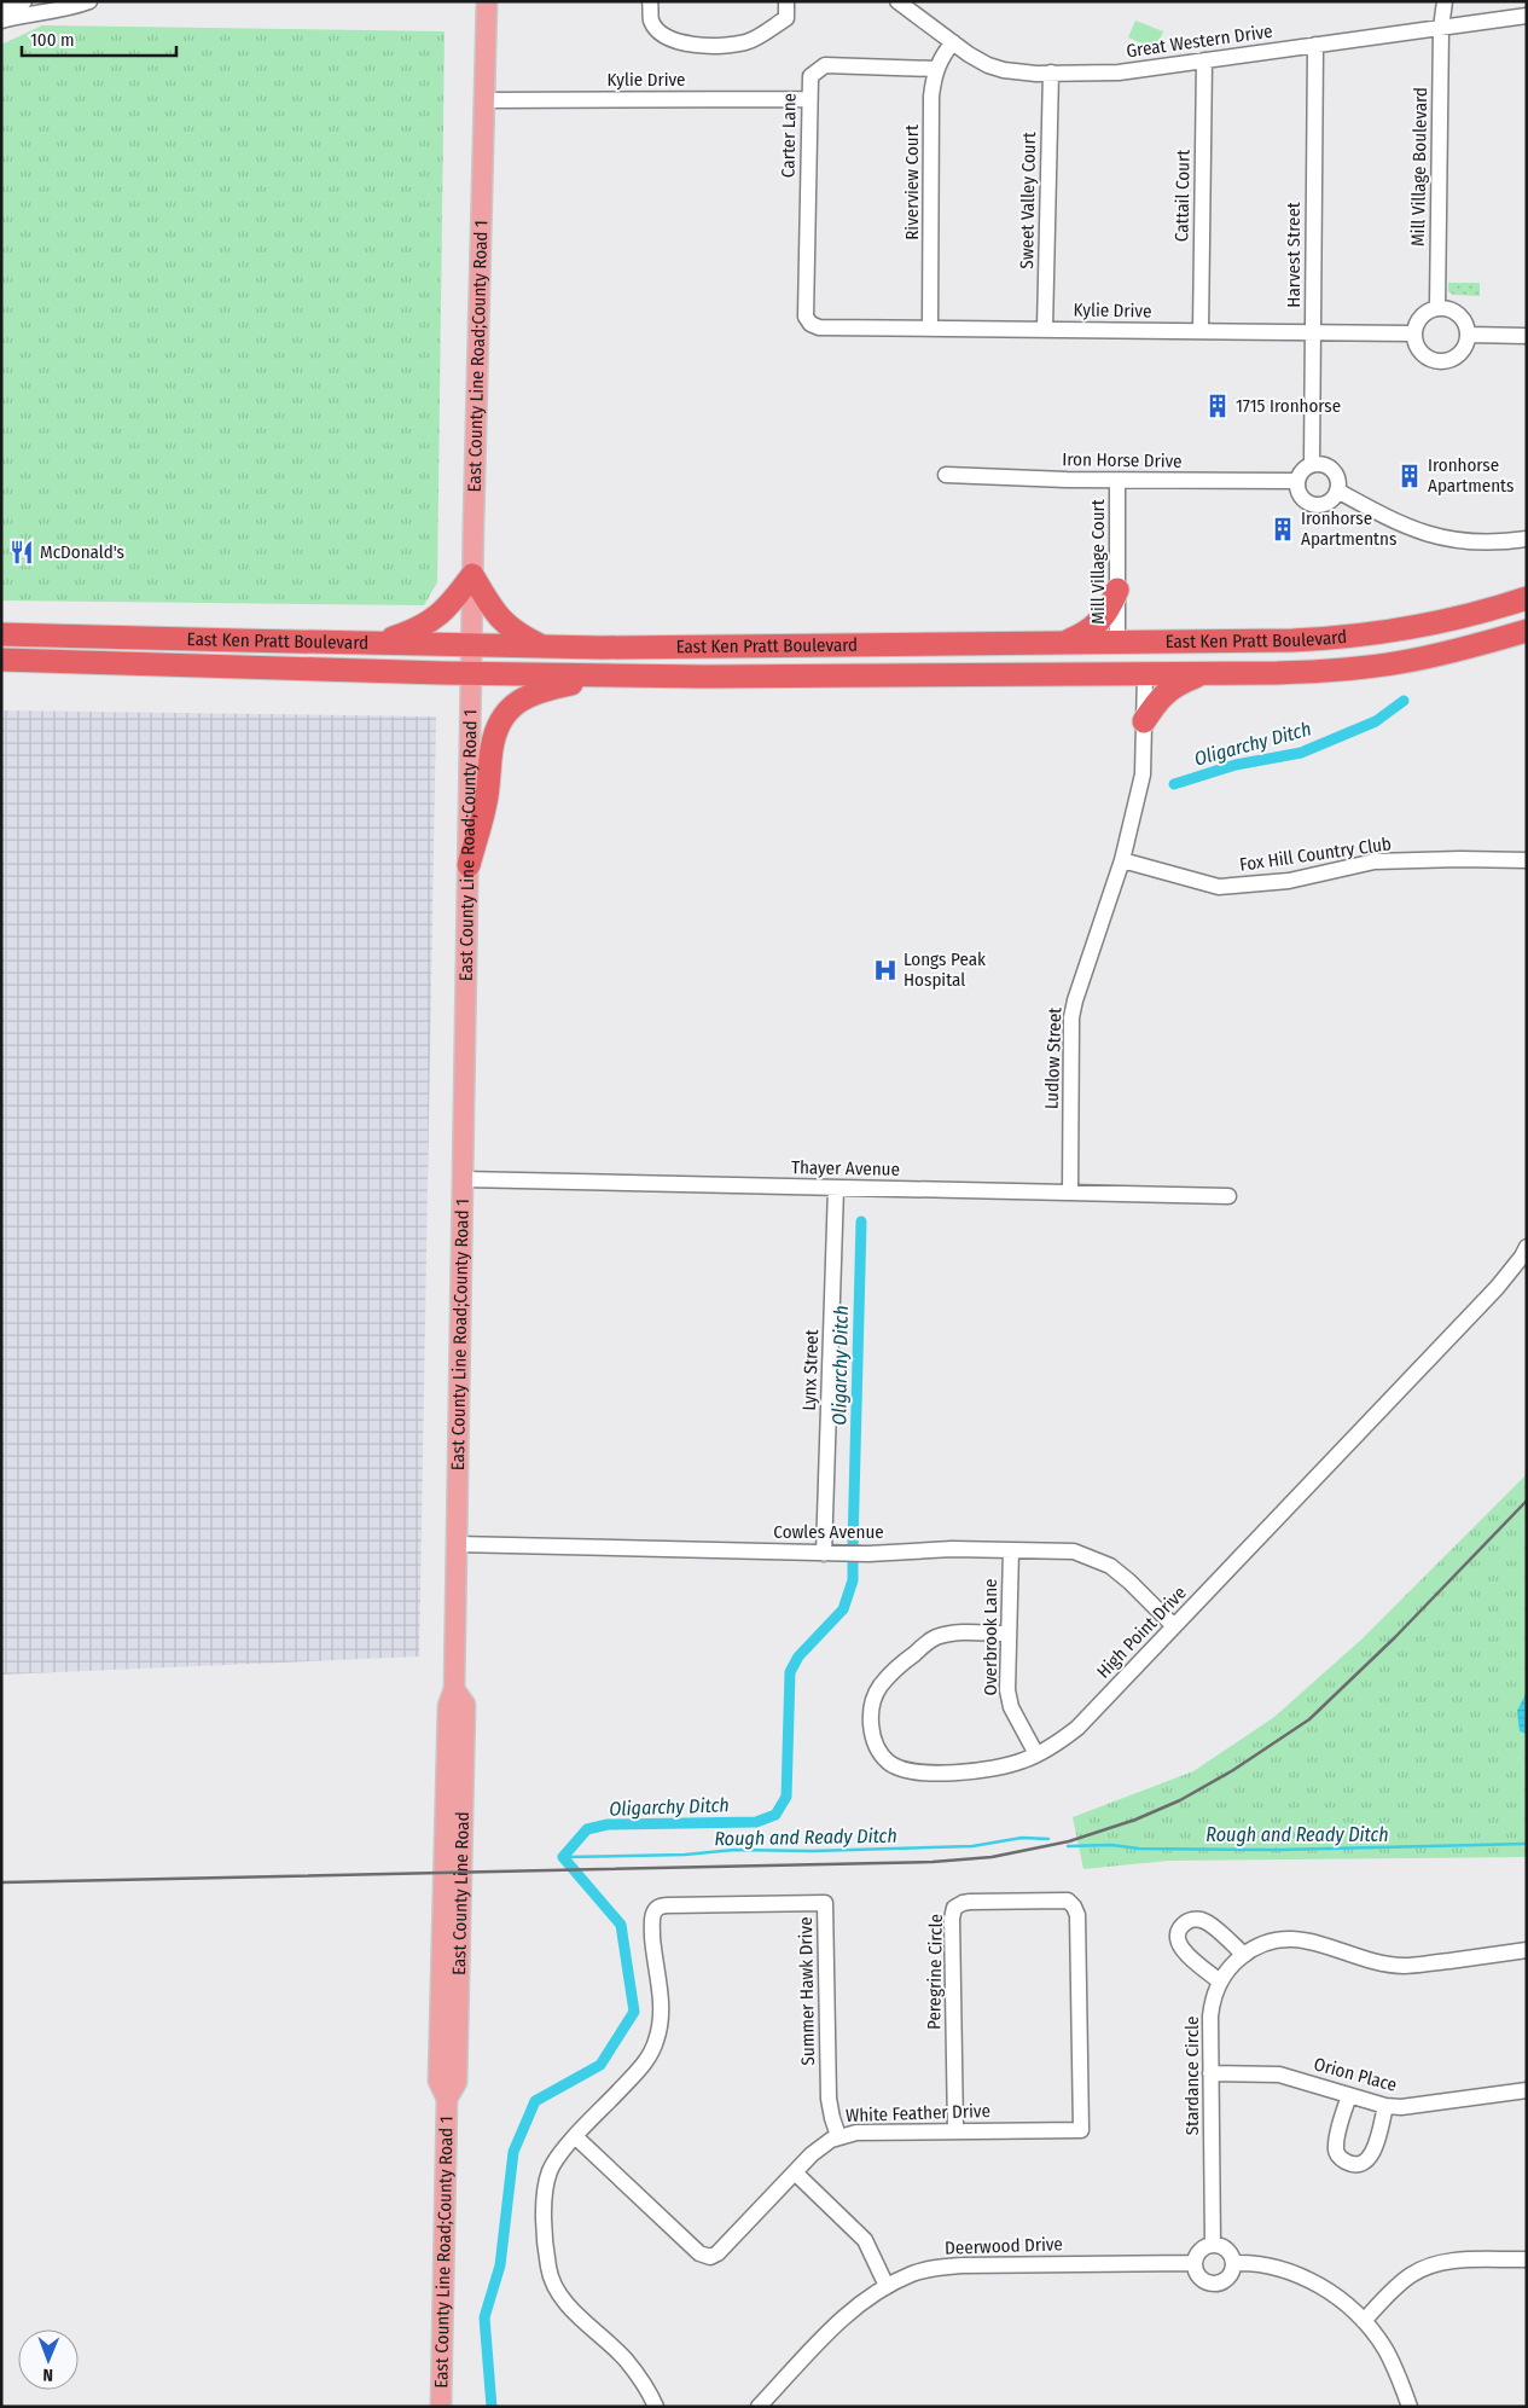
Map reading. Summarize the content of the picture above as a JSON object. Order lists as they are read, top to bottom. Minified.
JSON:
{"streets":{"highway":["East Ken Pratt Boulevard"],"main road":["East County Line Road;County Road 1"],"street":["Great Western Drive","Kylie Drive","Carter Lane","Mill Village Boulevard","Riverview Court","Cattail Court","Sweet Valley Court","Harvest Street","Iron Horse Drive","Mill Village Court","Fox Hill Country Club","Ludlow Street","Thayer Avenue","Lynx Street","Cowles Avenue","High Point Drive","Overbrook Lane","Peregrine Circle","Summer Hawk Drive","Orion Place","Stardance Circle","White Feather Drive","Deerwood Drive"]},"crossings":[["Great Western Drive","Mill Village Boulevard"],["Great Western Drive","Riverview Court"],["Great Western Drive","Cattail Court"],["Great Western Drive","Sweet Valley Court"],["Great Western Drive","Harvest Street"],["Kylie Drive","Carter Lane"],["Kylie Drive","Mill Village Boulevard"],["Kylie Drive","Riverview Court"],["Kylie Drive","Cattail Court"],["Kylie Drive","Sweet Valley Court"],["Kylie Drive","Harvest Street"],["Kylie Drive","East County Line Road;County Road 1"],["Carter Lane","Riverview Court"],["Harvest Street","Iron Horse Drive"],["East County Line Road;County Road 1","East Ken Pratt Boulevard"],["East County Line Road;County Road 1","Thayer Avenue"],["East County Line Road;County Road 1","Cowles Avenue"],["Iron Horse Drive","Mill Village Court"],["Mill Village Court","East Ken Pratt Boulevard"],["Fox Hill Country Club","Ludlow Street"],["Ludlow Street","Thayer Avenue"],["Thayer Avenue","Lynx Street"],["Lynx Street","Cowles Avenue"],["Cowles Avenue","High Point Drive"],["Cowles Avenue","Overbrook Lane"],["High Point Drive","Overbrook Lane"],["Peregrine Circle","White Feather Drive"],["Summer Hawk Drive","White Feather Drive"],["Orion Place","Stardance Circle"],["Stardance Circle","Deerwood Drive"]],"water":["Oligarchy Ditch","Rough and Ready Ditch"],"places":{"building":["1715 Ironhorse","Ironhorse Apartments","Ironhorse Apartmentns"],"restaurant":["McDonald's"],"hospital":["Longs Peak Hospital"]},"scale_bar":"100 m","north":"bottom"}
